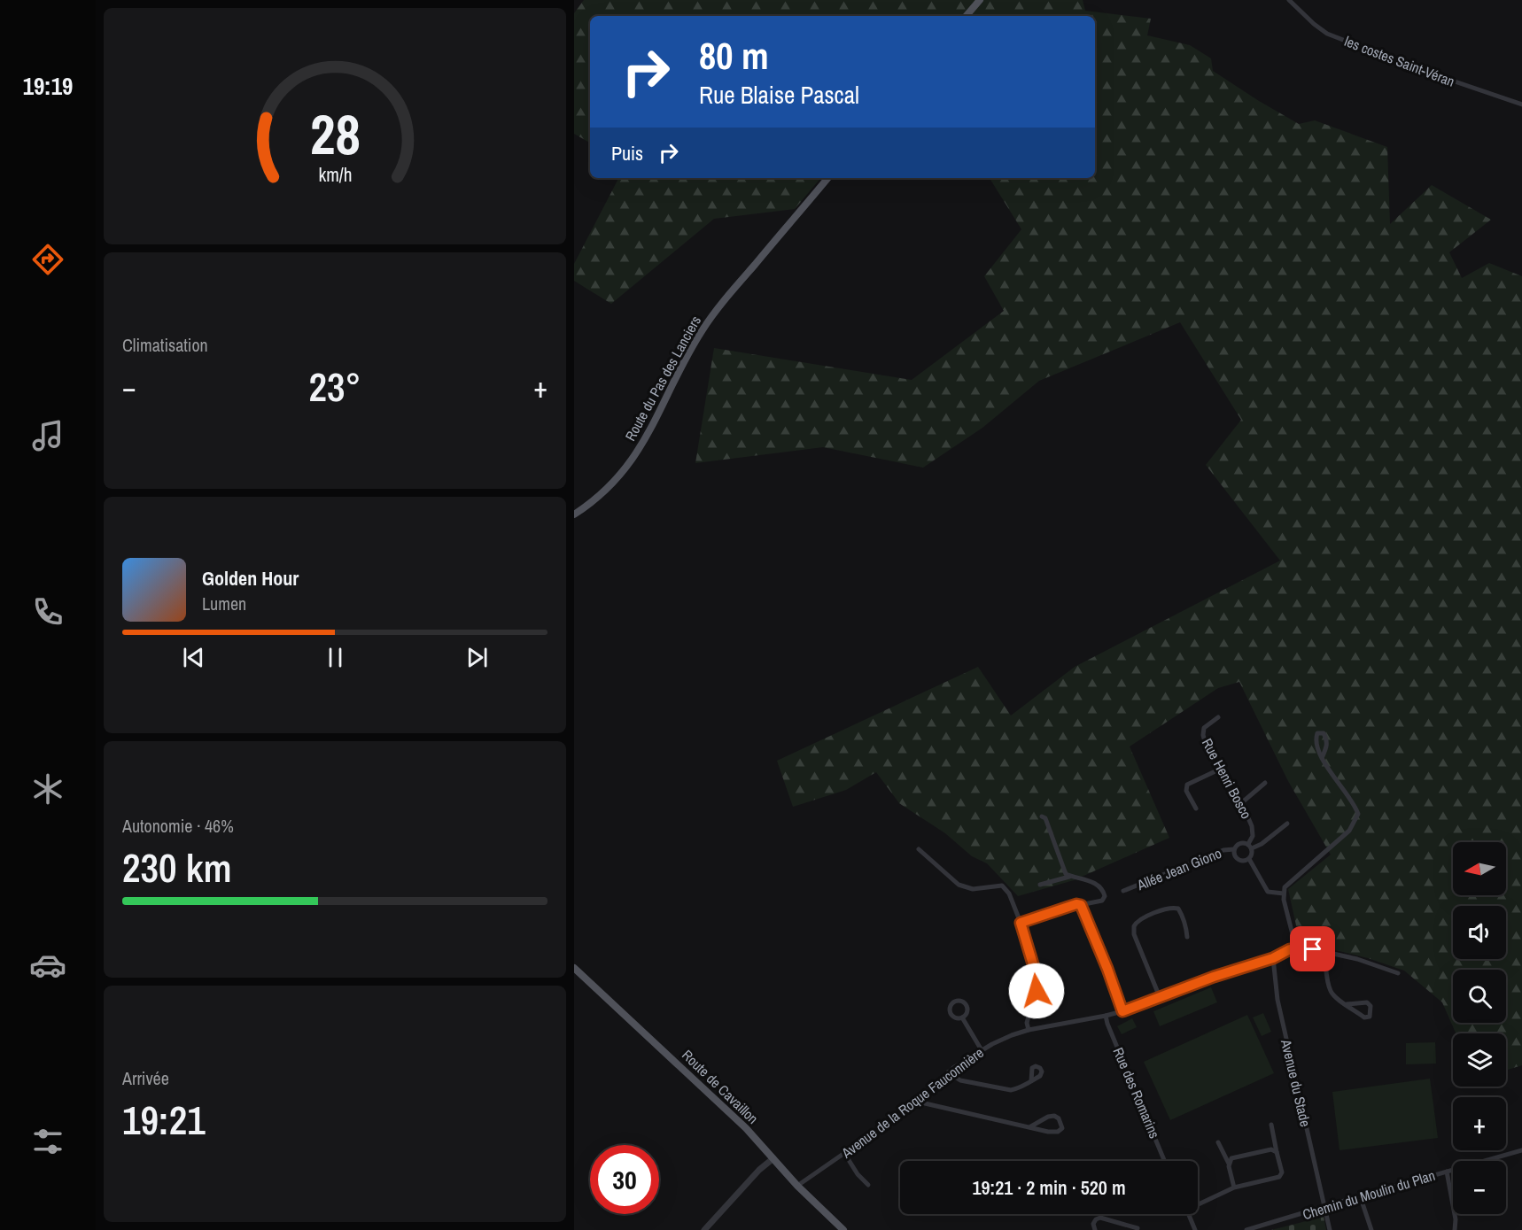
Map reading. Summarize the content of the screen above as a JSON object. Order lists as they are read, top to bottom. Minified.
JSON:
{"streets":{"main road":["Route du Pas des Lanciers","Route de Cavaillon"],"street":["les costes Saint-Véran","Rue Henri Bosco","Allée Jean Giono","Avenue du Stade","Rue des Romarins","Avenue de la Roque Fauconnière","Chemin du Moulin du Plan"]},"crossings":[["Rue Henri Bosco","Allée Jean Giono"],["Avenue du Stade","Avenue de la Roque Fauconnière"],["Avenue du Stade","Chemin du Moulin du Plan"],["Route de Cavaillon","Avenue de la Roque Fauconnière"],["Rue des Romarins","Avenue de la Roque Fauconnière"]],"north":"left","page":{"tabs":"19:19","turn":["80 m","Rue Blaise Pascal"],"then":"Puis","tile":["Climatisation",["Autonomie · 46%","230 km"],["Arrivée","19:21"]],"heat":["−","23°","+"],"song":["Golden Hour","Lumen"],"map_buttons":["+","−"],"limit":"30","trip":"19:21 · 2 min · 520 m","gauge":["28","km/h"]}}
